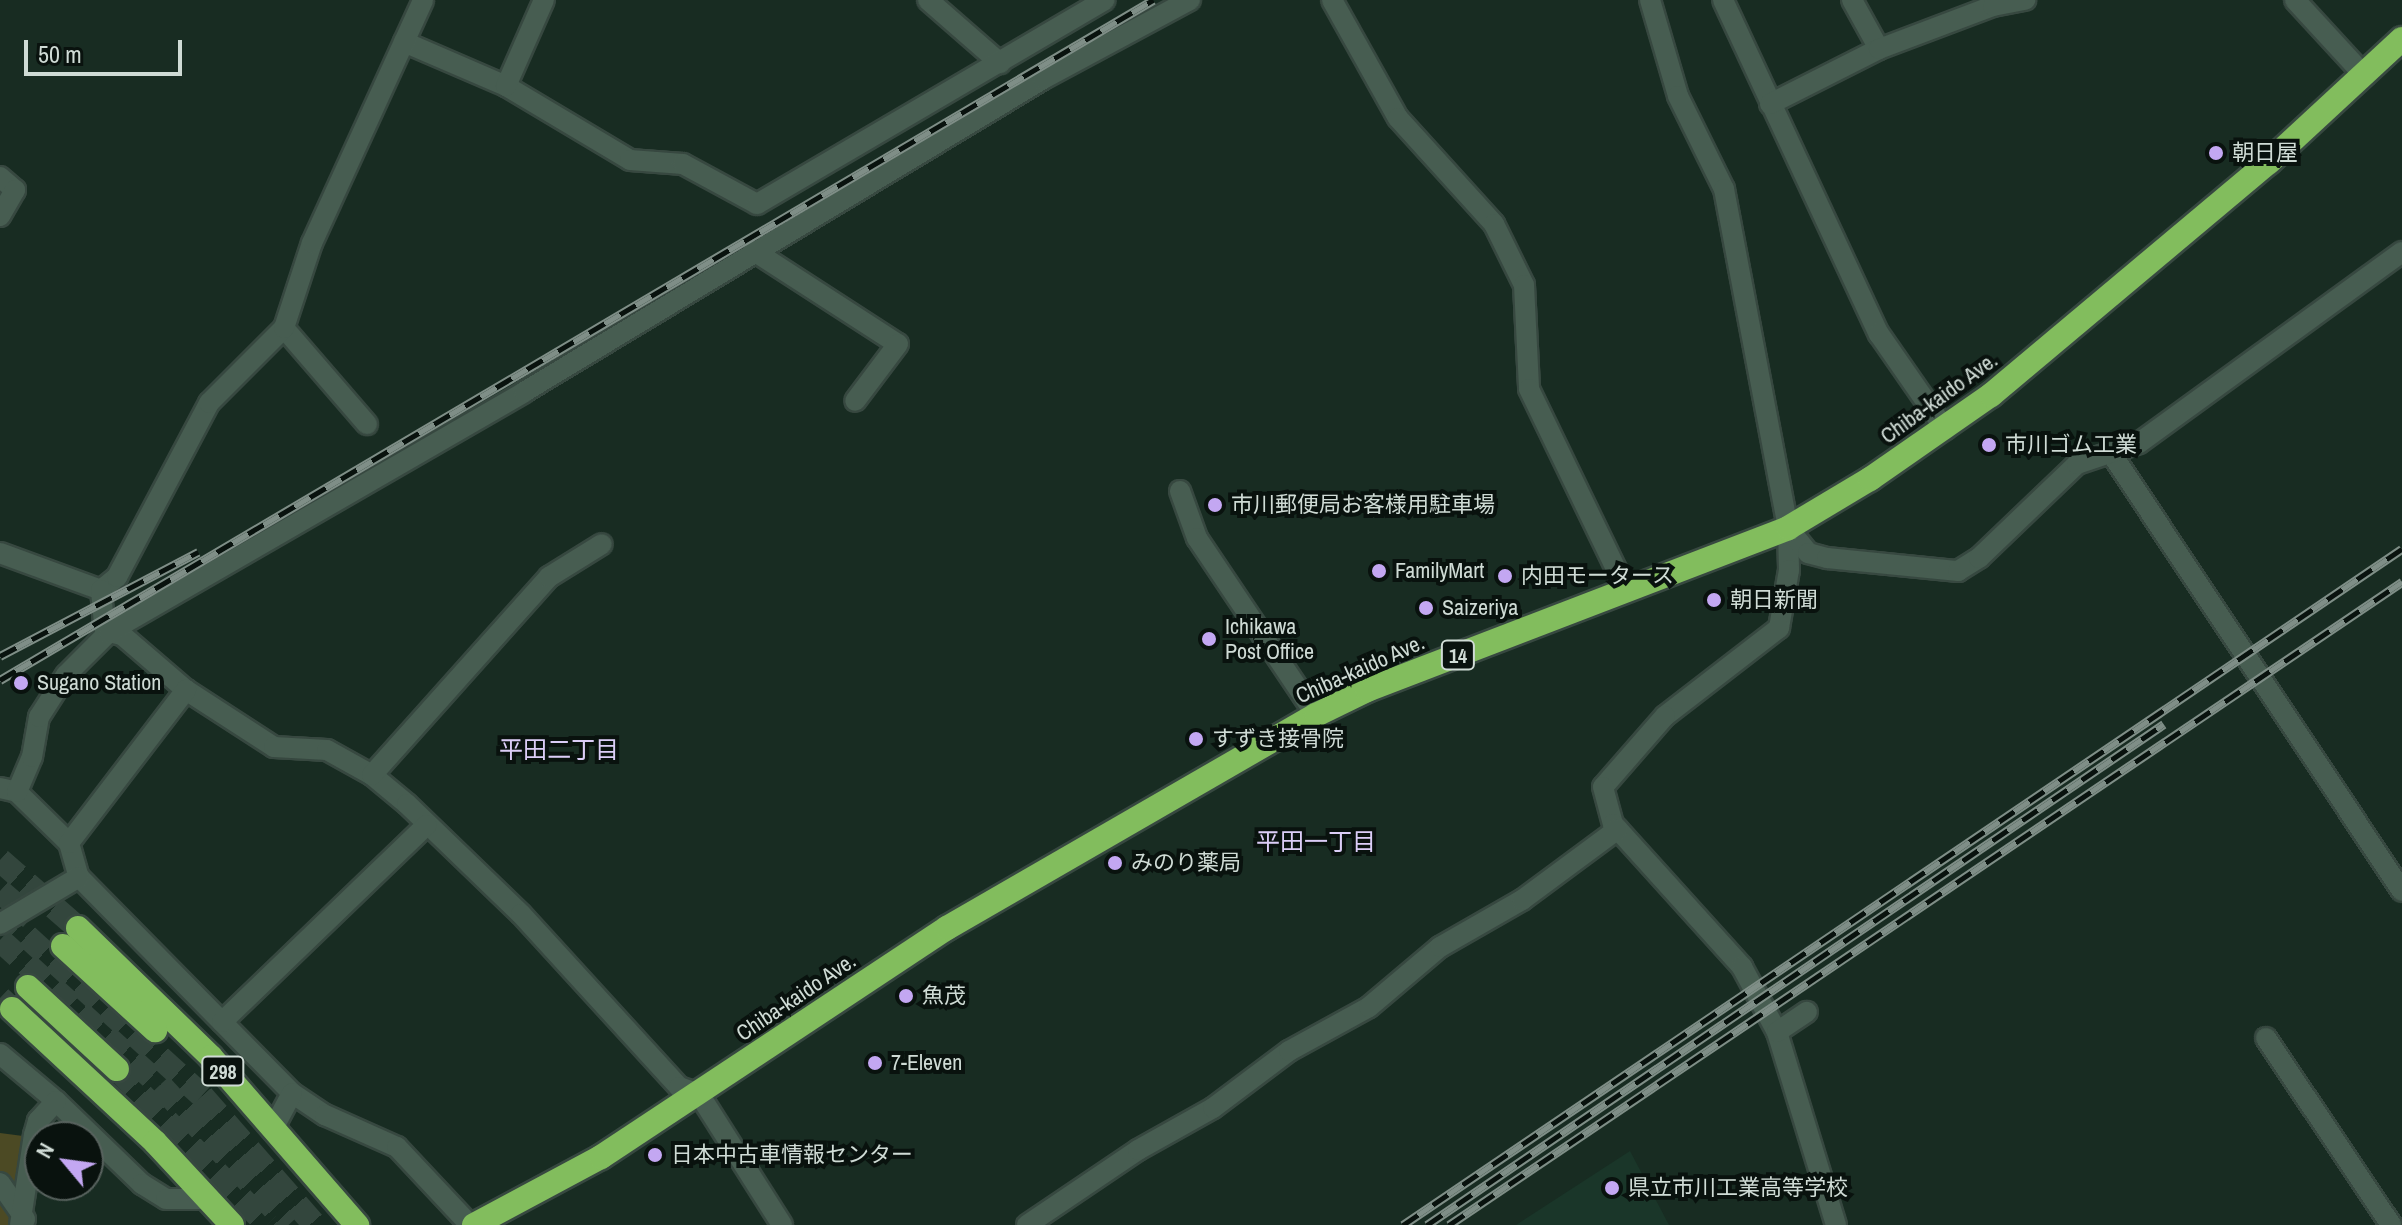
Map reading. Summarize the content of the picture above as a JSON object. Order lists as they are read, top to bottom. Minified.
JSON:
{"streets":{"highway":["Chiba-kaido Ave.","14","298"]},"districts":["平田二丁目","平田一丁目"],"places":["朝日屋","市川ゴム工業","市川郵便局お客様用駐車場","FamilyMart","内田モータース","朝日新聞","Saizeriya","Ichikawa Post Office","Sugano Station","すずき接骨院","みのり薬局","魚茂","7-Eleven","日本中古車情報センター","県立市川工業高等学校"],"scale_bar":"50 m","north":"top left"}
